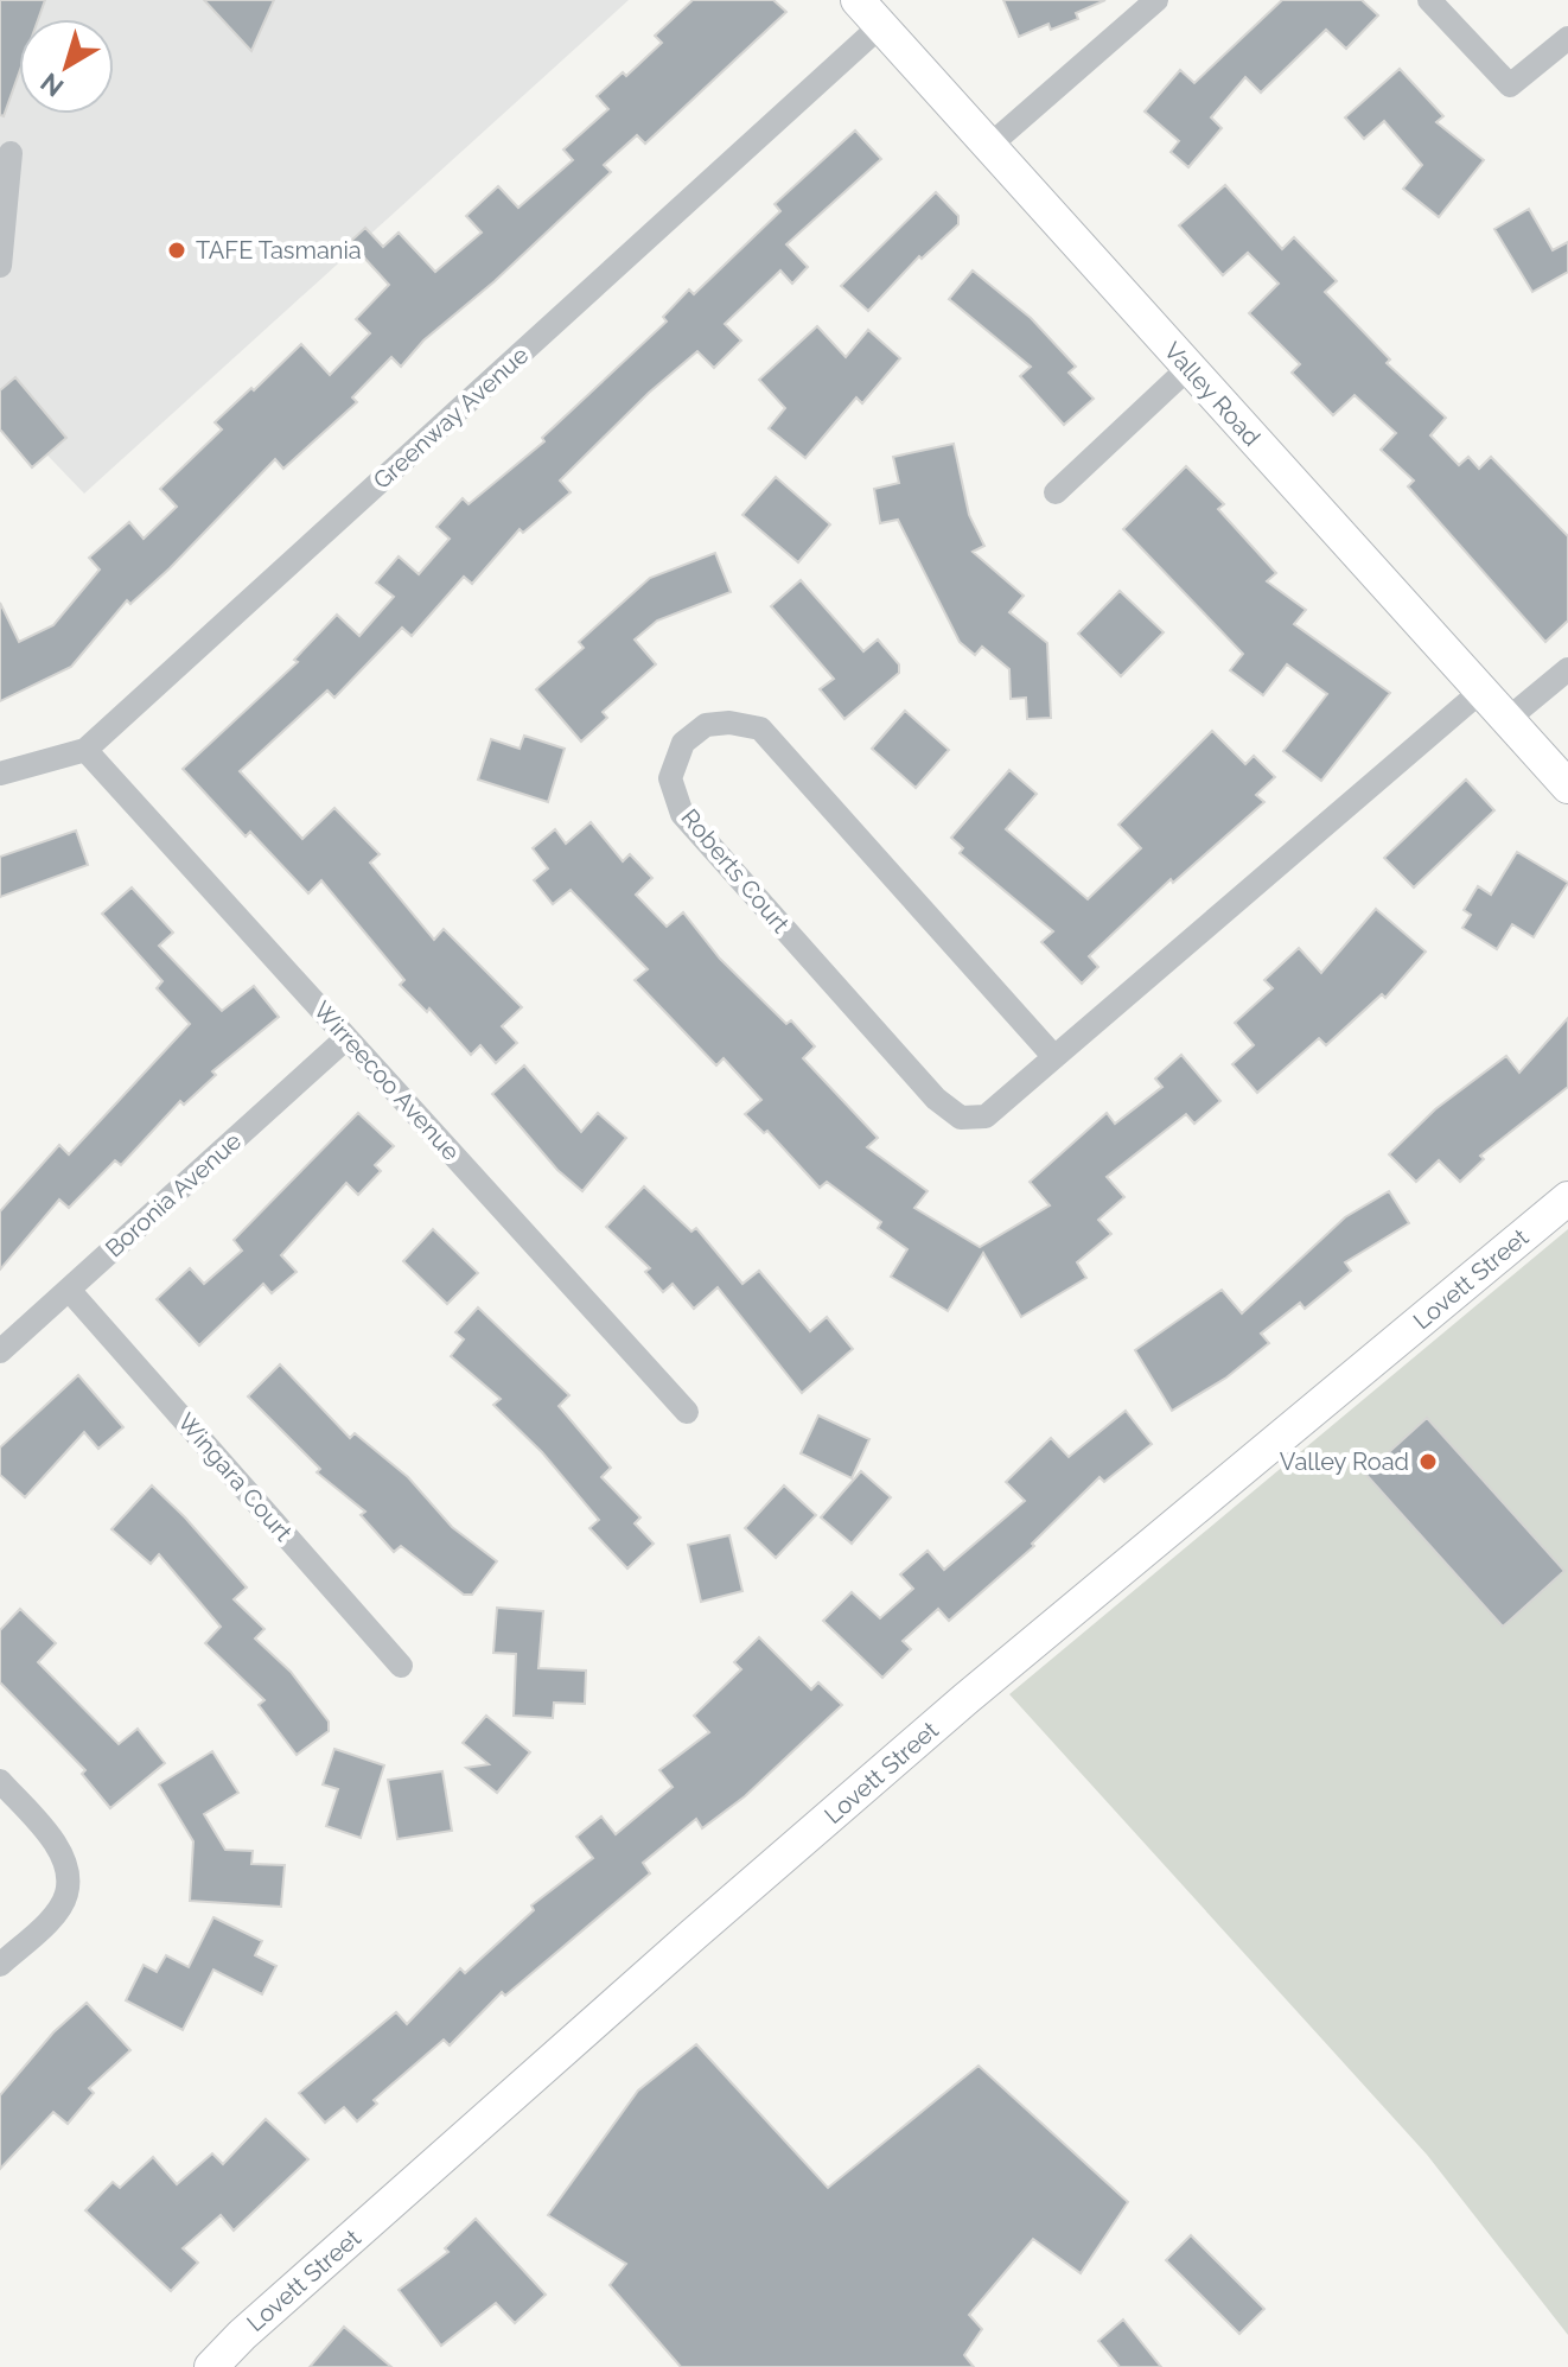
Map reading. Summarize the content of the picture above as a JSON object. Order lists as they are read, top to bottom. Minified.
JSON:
{"streets":{"street":["Valley Road","Greenway Avenue","Roberts Court","Wirreecoo Avenue","Boronia Avenue","Lovett Street","Wingara Court"]},"crossings":[["Valley Road","Greenway Avenue"],["Valley Road","Roberts Court"],["Greenway Avenue","Wirreecoo Avenue"],["Wirreecoo Avenue","Boronia Avenue"],["Boronia Avenue","Wingara Court"]],"places":["TAFE Tasmania","Valley Road"],"north":"bottom left"}
